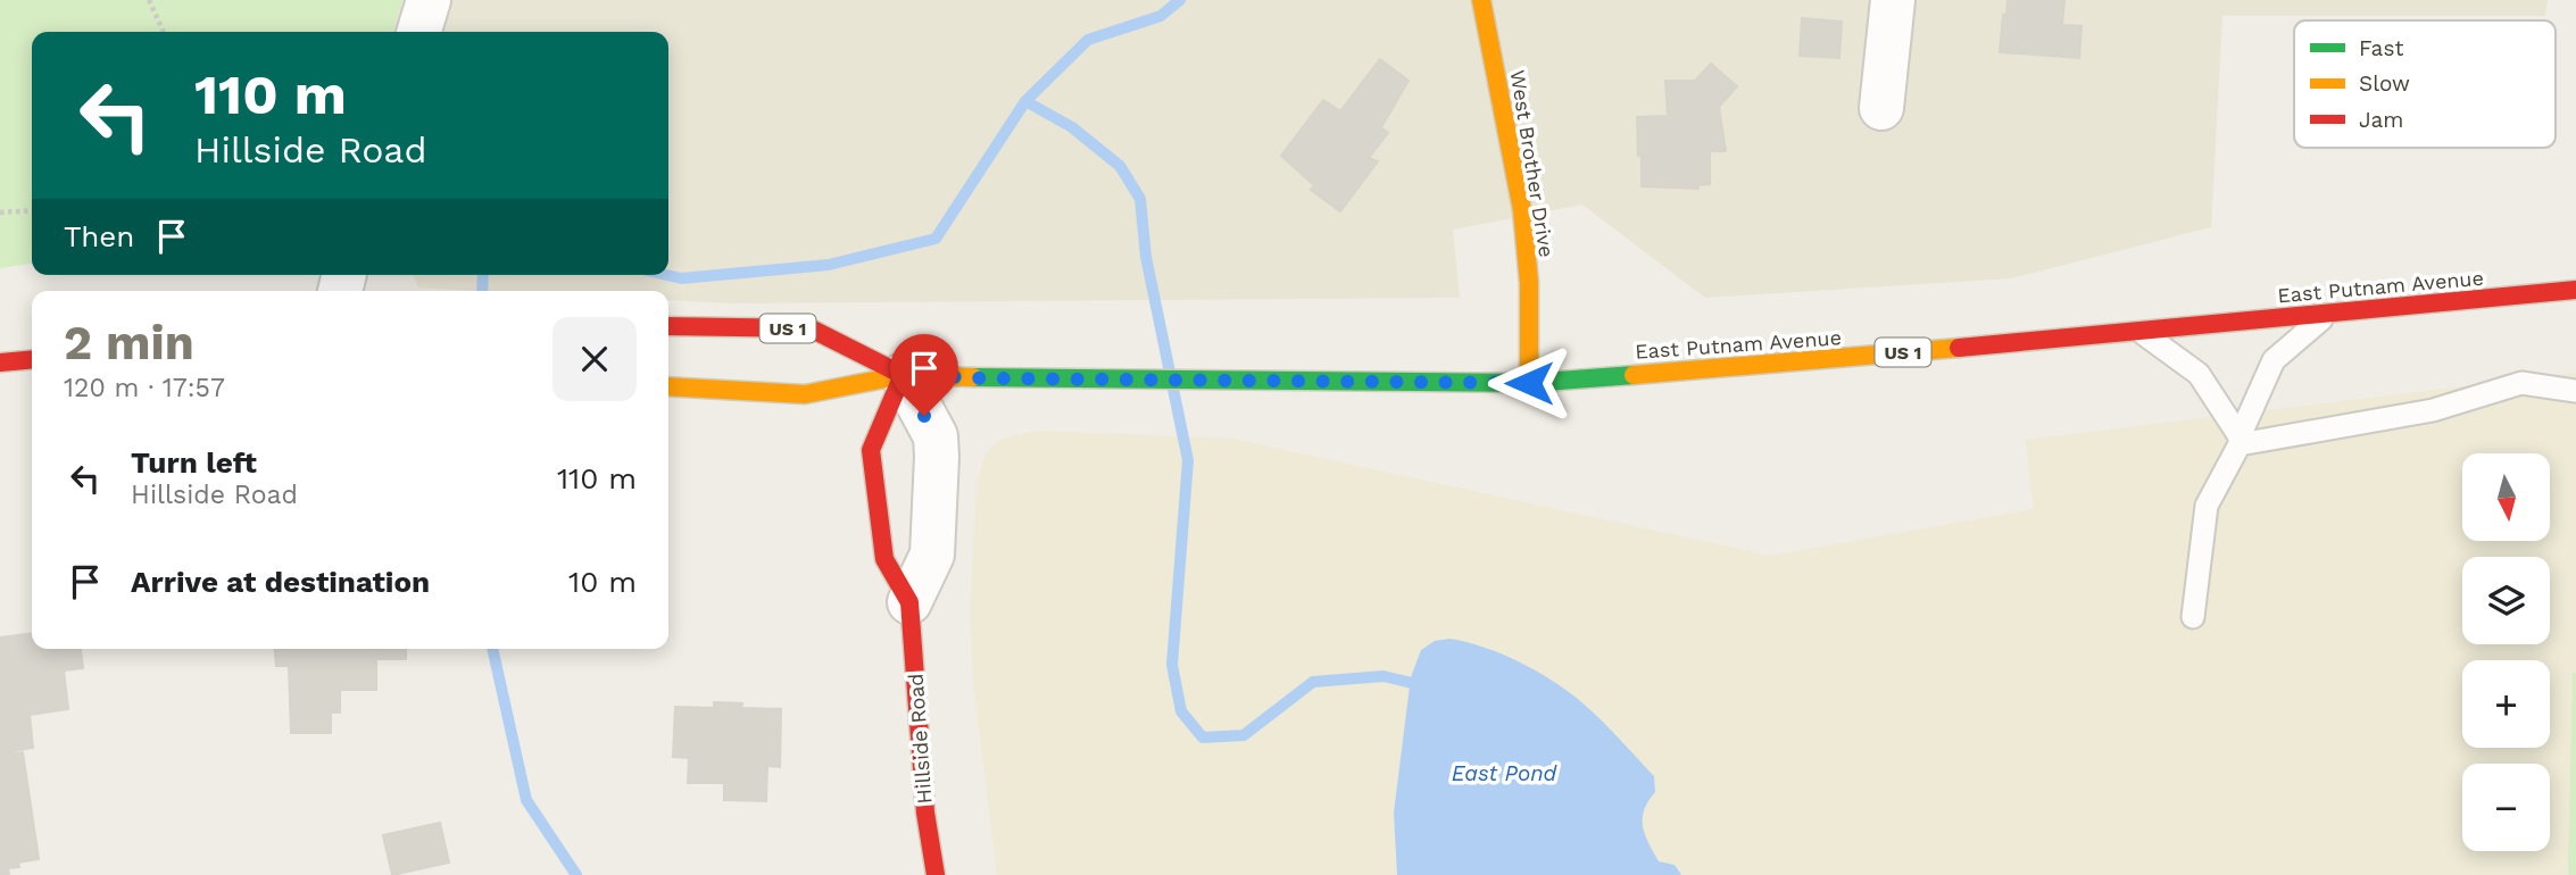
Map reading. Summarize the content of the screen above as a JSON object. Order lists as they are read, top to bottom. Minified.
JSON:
{"streets":{"main road":["West Brother Drive","East Putnam Avenue","US 1","Hillside Road"]},"crossings":[["West Brother Drive","East Putnam Avenue"],["East Putnam Avenue","Hillside Road"]],"water":["East Pond"],"legend":["Fast","Slow","Jam"],"north":"bottom","page":{"turn":["110 m","Hillside Road"],"then":"Then","heading":["2 min","120 m · 17:57"],"list":[{"name":"Turn left","note":"Hillside Road","value":"110 m"},{"name":"Arrive at destination","value":"10 m"}],"map_buttons":["+","−"]}}
